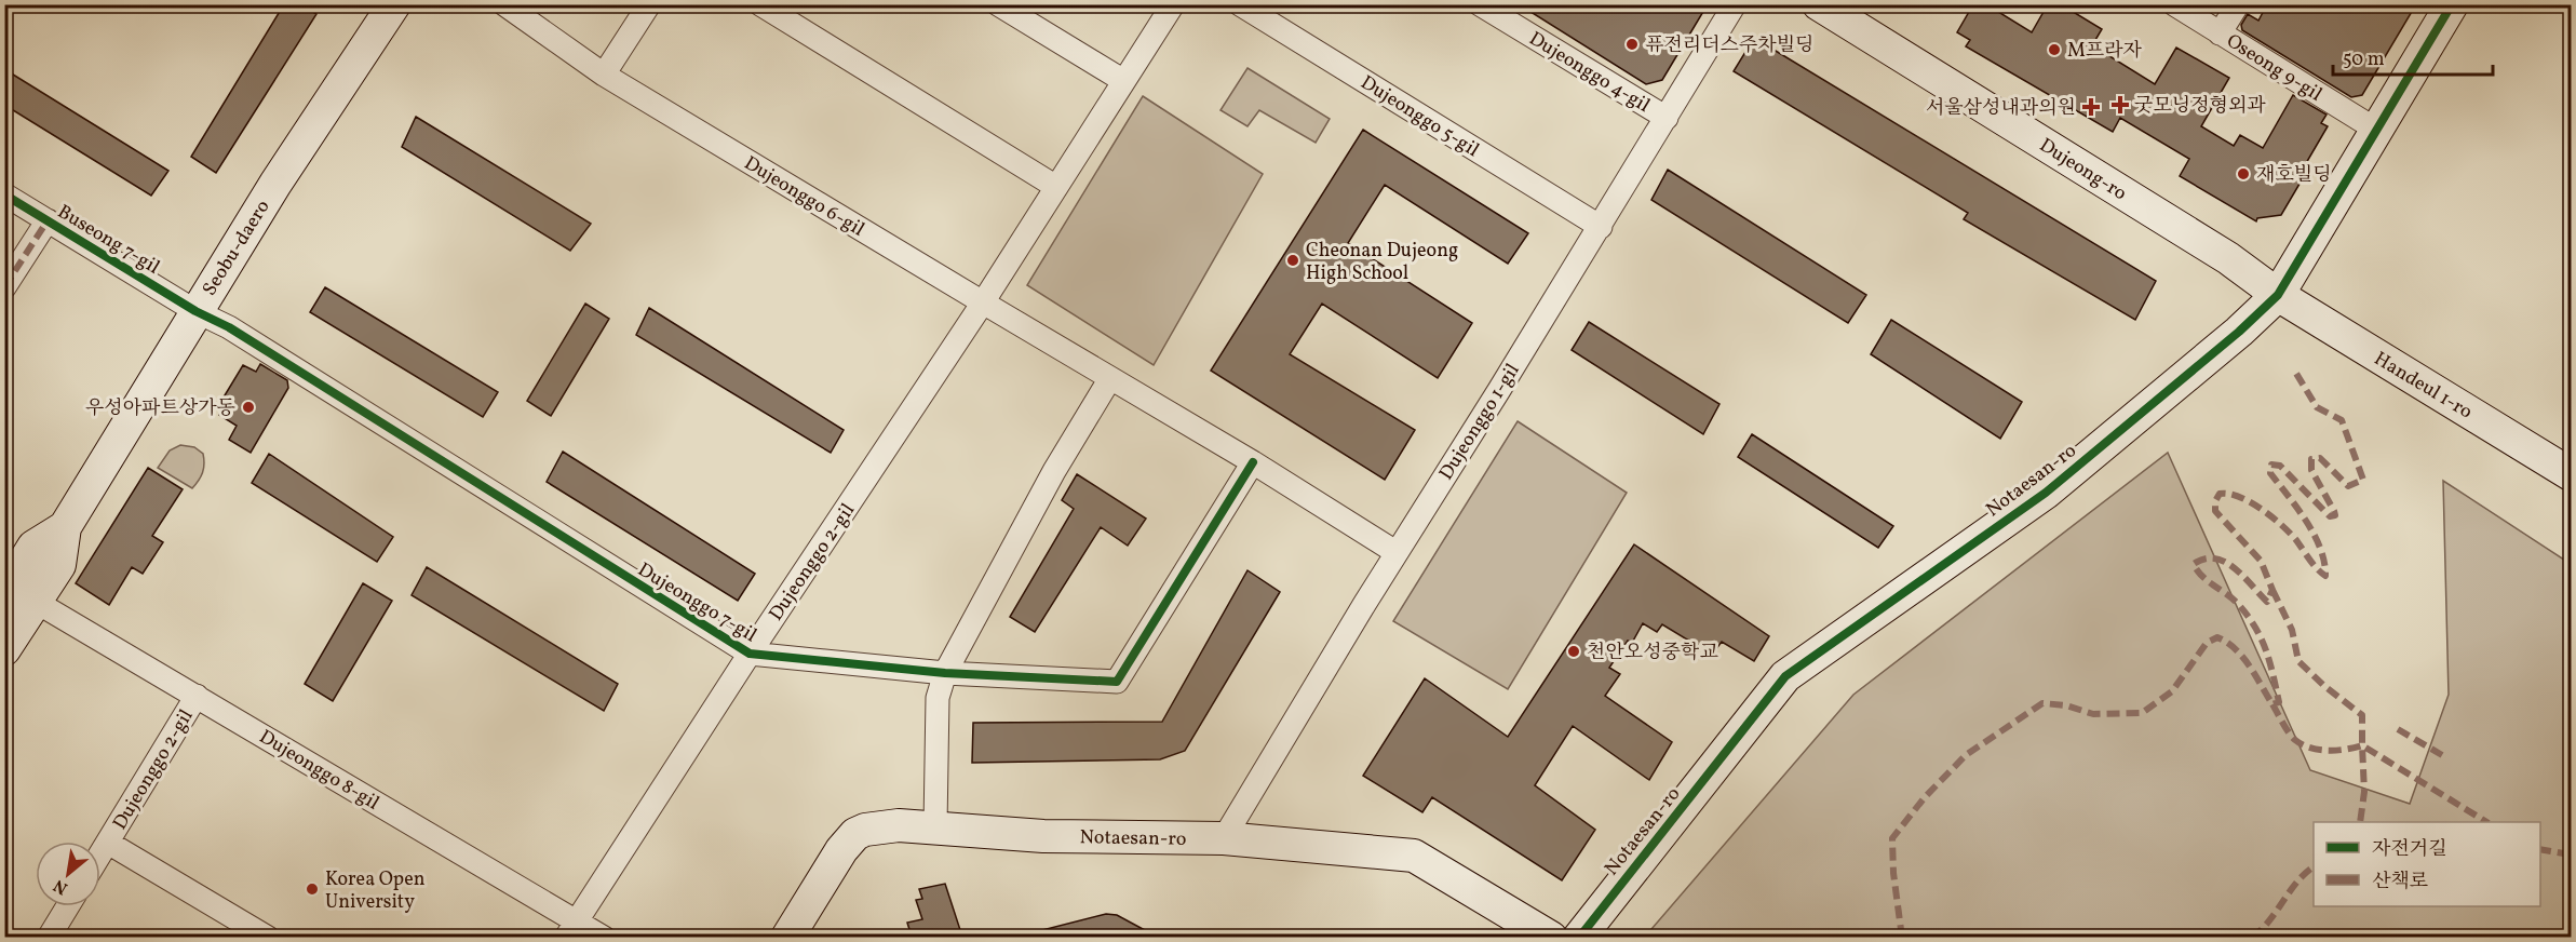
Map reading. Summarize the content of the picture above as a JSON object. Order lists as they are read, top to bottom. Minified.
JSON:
{"streets":{"street":["Oseong 9-gil","Dujeonggo 4-gil","Dujeonggo 5-gil","Dujeong-ro","Dujeonggo 6-gil","Buseong 7-gil","Seobu-daero","Handeul 1-ro","Dujeonggo 1-gil","Notaesan-ro","Dujeonggo 2-gil","Dujeonggo 7-gil","Dujeonggo 8-gil"]},"crossings":[["Oseong 9-gil","Notaesan-ro"],["Dujeonggo 4-gil","Dujeonggo 1-gil"],["Dujeonggo 5-gil","Dujeonggo 1-gil"],["Dujeong-ro","Handeul 1-ro"],["Dujeong-ro","Notaesan-ro"],["Dujeonggo 6-gil","Dujeonggo 1-gil"],["Dujeonggo 6-gil","Dujeonggo 2-gil"],["Dujeonggo 6-gil","Dujeonggo 7-gil"],["Buseong 7-gil","Seobu-daero"],["Buseong 7-gil","Dujeonggo 7-gil"],["Seobu-daero","Dujeonggo 7-gil"],["Seobu-daero","Dujeonggo 8-gil"],["Handeul 1-ro","Notaesan-ro"],["Dujeonggo 1-gil","Notaesan-ro"],["Dujeonggo 2-gil","Dujeonggo 7-gil"],["Dujeonggo 2-gil","Dujeonggo 8-gil"]],"places":{"other":["퓨전리더스주차빌딩","M프라자","재호빌딩","Cheonan Dujeong High School","우성아파트상가동","천안오성중학교","Korea Open University"],"health":["굿모닝정형외과","서울삼성내과의원"]},"legend":["자전거길","산책로"],"scale_bar":"50 m","north":"bottom left"}
